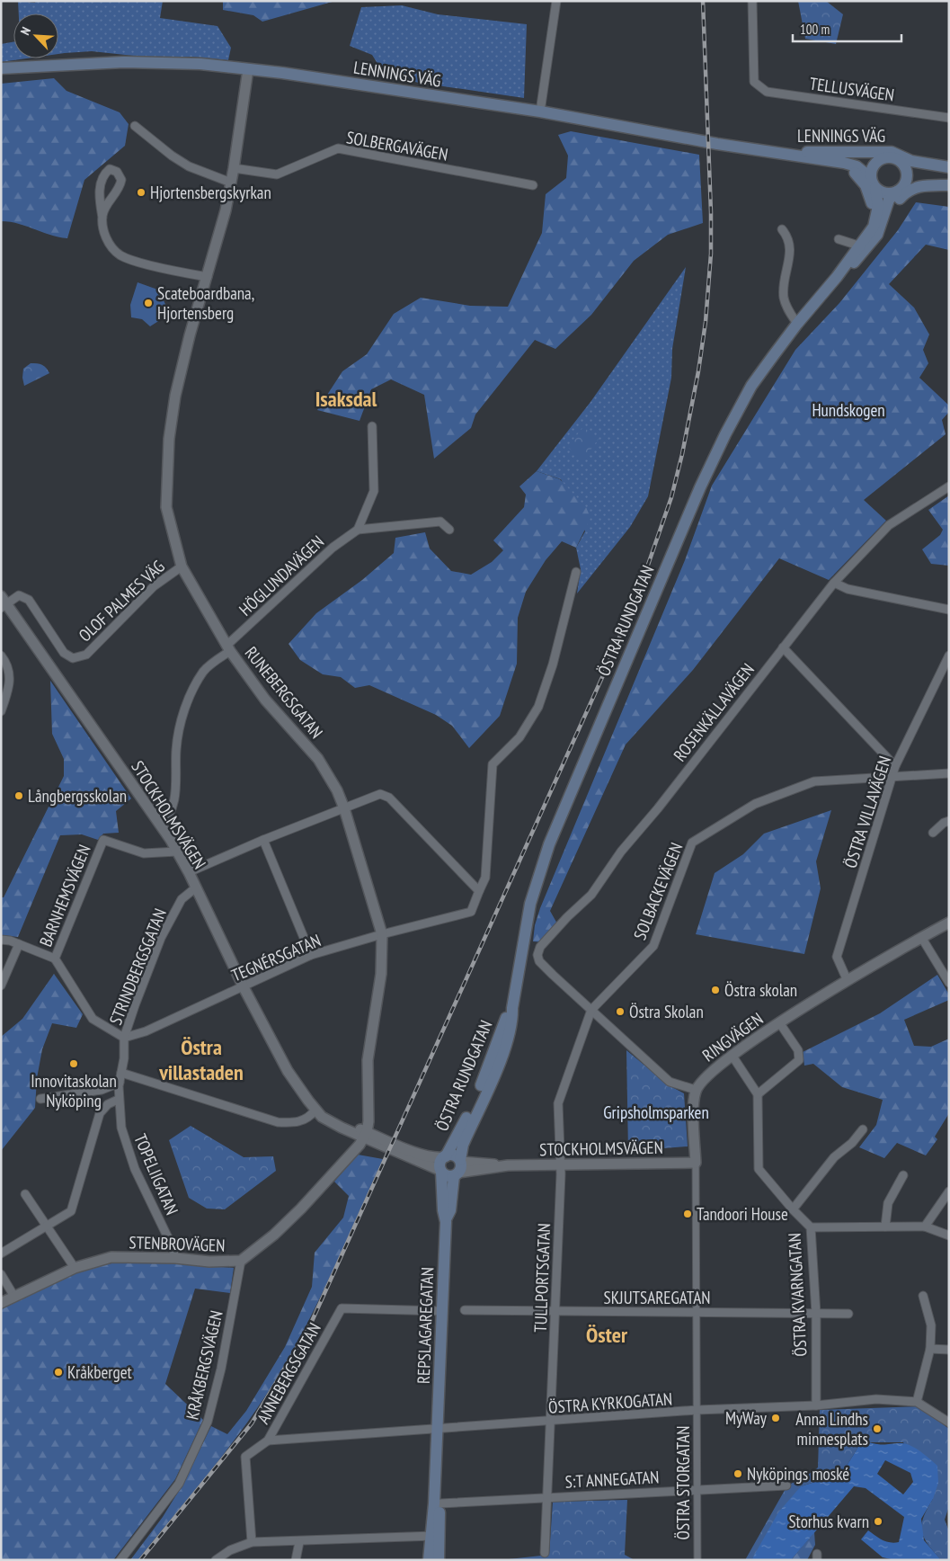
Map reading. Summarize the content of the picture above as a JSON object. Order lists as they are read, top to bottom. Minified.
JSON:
{"streets":{"main road":["LENNINGS VÄG","ÖSTRA RUNDGATAN","REPSLAGAREGATAN"],"street":["TELLUSVÄGEN","SOLBERGAVÄGEN","HÖGLUNDAVÄGEN","OLOF PALMES VÄG","RUNEBERGSGATAN","ROSENKÄLLAVÄGEN","ÖSTRA VILLAVÄGEN","STOCKHOLMSVÄGEN","SOLBACKEVÄGEN","BARNHEMSVÄGEN","TEGNÉRSGATAN","STRINDBERGSGATAN","RINGVÄGEN","TOPELIIGATAN","STENBROVÄGEN","TULLPORTSGATAN","ÖSTRA KVARNGATAN","SKJUTSAREGATAN","KRÅKBERGSVÄGEN","ANNEBERGSGATAN","ÖSTRA KYRKOGATAN","S:T ANNEGATAN","ÖSTRA STORGATAN"]},"crossings":[["LENNINGS VÄG","ÖSTRA RUNDGATAN"],["LENNINGS VÄG","RUNEBERGSGATAN"],["SOLBERGAVÄGEN","RUNEBERGSGATAN"],["HÖGLUNDAVÄGEN","RUNEBERGSGATAN"],["HÖGLUNDAVÄGEN","STOCKHOLMSVÄGEN"],["OLOF PALMES VÄG","RUNEBERGSGATAN"],["OLOF PALMES VÄG","STOCKHOLMSVÄGEN"],["ÖSTRA RUNDGATAN","STOCKHOLMSVÄGEN"],["ÖSTRA RUNDGATAN","REPSLAGAREGATAN"],["RUNEBERGSGATAN","STOCKHOLMSVÄGEN"],["RUNEBERGSGATAN","TEGNÉRSGATAN"],["RUNEBERGSGATAN","STENBROVÄGEN"],["ROSENKÄLLAVÄGEN","SOLBACKEVÄGEN"],["ROSENKÄLLAVÄGEN","RINGVÄGEN"],["ROSENKÄLLAVÄGEN","TULLPORTSGATAN"],["ÖSTRA VILLAVÄGEN","SOLBACKEVÄGEN"],["ÖSTRA VILLAVÄGEN","RINGVÄGEN"],["STOCKHOLMSVÄGEN","BARNHEMSVÄGEN"],["STOCKHOLMSVÄGEN","TEGNÉRSGATAN"],["STOCKHOLMSVÄGEN","STRINDBERGSGATAN"],["STOCKHOLMSVÄGEN","STENBROVÄGEN"],["STOCKHOLMSVÄGEN","TULLPORTSGATAN"],["STOCKHOLMSVÄGEN","REPSLAGAREGATAN"],["STOCKHOLMSVÄGEN","ÖSTRA STORGATAN"],["SOLBACKEVÄGEN","TULLPORTSGATAN"],["BARNHEMSVÄGEN","TEGNÉRSGATAN"],["BARNHEMSVÄGEN","STRINDBERGSGATAN"],["TEGNÉRSGATAN","STRINDBERGSGATAN"],["STRINDBERGSGATAN","TOPELIIGATAN"],["TOPELIIGATAN","STENBROVÄGEN"],["STENBROVÄGEN","KRÅKBERGSVÄGEN"],["TULLPORTSGATAN","SKJUTSAREGATAN"],["TULLPORTSGATAN","ÖSTRA KYRKOGATAN"],["TULLPORTSGATAN","S:T ANNEGATAN"],["ÖSTRA KVARNGATAN","SKJUTSAREGATAN"],["ÖSTRA KVARNGATAN","ÖSTRA KYRKOGATAN"],["SKJUTSAREGATAN","ÖSTRA STORGATAN"],["REPSLAGAREGATAN","ANNEBERGSGATAN"],["REPSLAGAREGATAN","ÖSTRA KYRKOGATAN"],["REPSLAGAREGATAN","S:T ANNEGATAN"],["ANNEBERGSGATAN","ÖSTRA KYRKOGATAN"],["ÖSTRA KYRKOGATAN","ÖSTRA STORGATAN"],["S:T ANNEGATAN","ÖSTRA STORGATAN"]],"districts":["Isaksdal","Östra villastaden","Öster"],"parks":["Hundskogen","Gripsholmsparken"],"places":["Hjortensbergskyrkan","Scateboardbana, Hjortensberg","Långbergsskolan","Östra skolan","Östra Skolan","Innovitaskolan Nyköping","Tandoori House","Kråkberget","MyWay","Anna Lindhs minnesplats","Nyköpings moské","Storhus kvarn"],"scale_bar":"100 m","north":"top left"}
